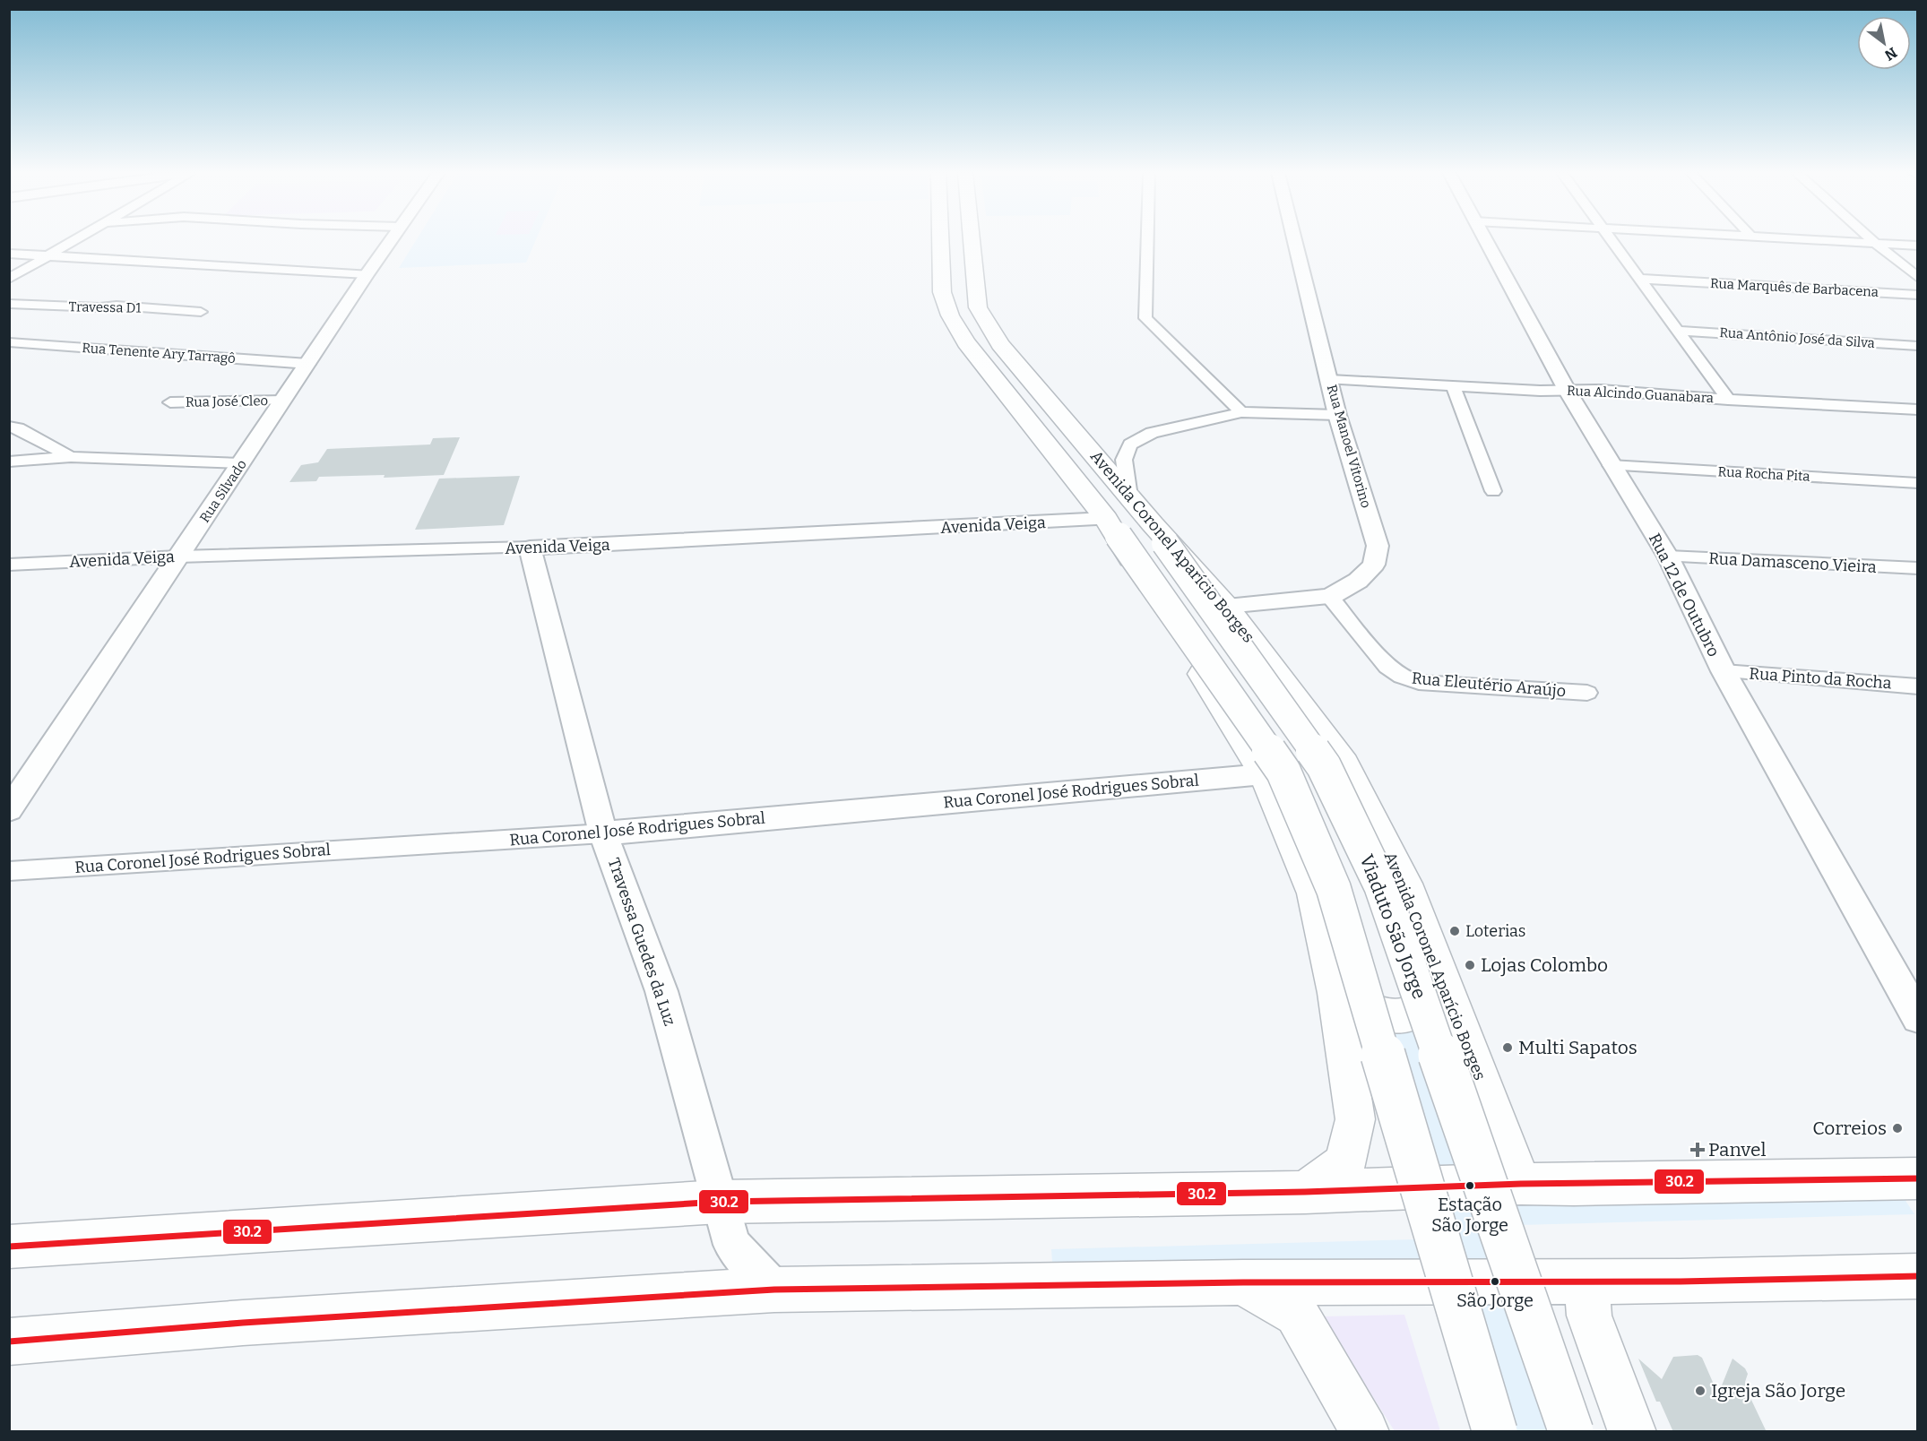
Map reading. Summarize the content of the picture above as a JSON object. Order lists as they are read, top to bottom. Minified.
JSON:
{"streets":{"main road":["Avenida Coronel Aparício Borges","Viaduto São Jorge"],"street":["Rua Marquês de Barbacena","Travessa D1","Rua Antônio José da Silva","Rua Tenente Ary Tarragô","Rua Alcindo Guanabara","Rua José Cleo","Rua Manoel Vitorino","Rua Rocha Pita","Rua Silvado","Avenida Veiga","Rua Damasceno Vieira","Rua 12 de Outubro","Rua Pinto da Rocha","Rua Eleutério Araújo","Rua Coronel José Rodrigues Sobral","Travessa Guedes da Luz"]},"crossings":[["Rua Tenente Ary Tarragô","Rua Silvado"],["Rua Alcindo Guanabara","Rua Manoel Vitorino"],["Rua Alcindo Guanabara","Rua 12 de Outubro"],["Rua José Cleo","Rua Silvado"],["Rua Manoel Vitorino","Avenida Coronel Aparício Borges"],["Rua Manoel Vitorino","Rua Eleutério Araújo"],["Rua Rocha Pita","Rua 12 de Outubro"],["Rua Silvado","Avenida Veiga"],["Avenida Veiga","Avenida Coronel Aparício Borges"],["Avenida Veiga","Travessa Guedes da Luz"],["Avenida Coronel Aparício Borges","Rua Coronel José Rodrigues Sobral"],["Avenida Coronel Aparício Borges","Viaduto São Jorge"],["Rua Damasceno Vieira","Rua 12 de Outubro"],["Rua 12 de Outubro","Rua Pinto da Rocha"],["Rua Coronel José Rodrigues Sobral","Travessa Guedes da Luz"]],"places":{"other":["Loterias","Lojas Colombo","Multi Sapatos","Correios","Estação São Jorge","São Jorge","Igreja São Jorge"],"health":["Panvel"]},"lines":["transit line 30.2"],"north":"bottom right"}
